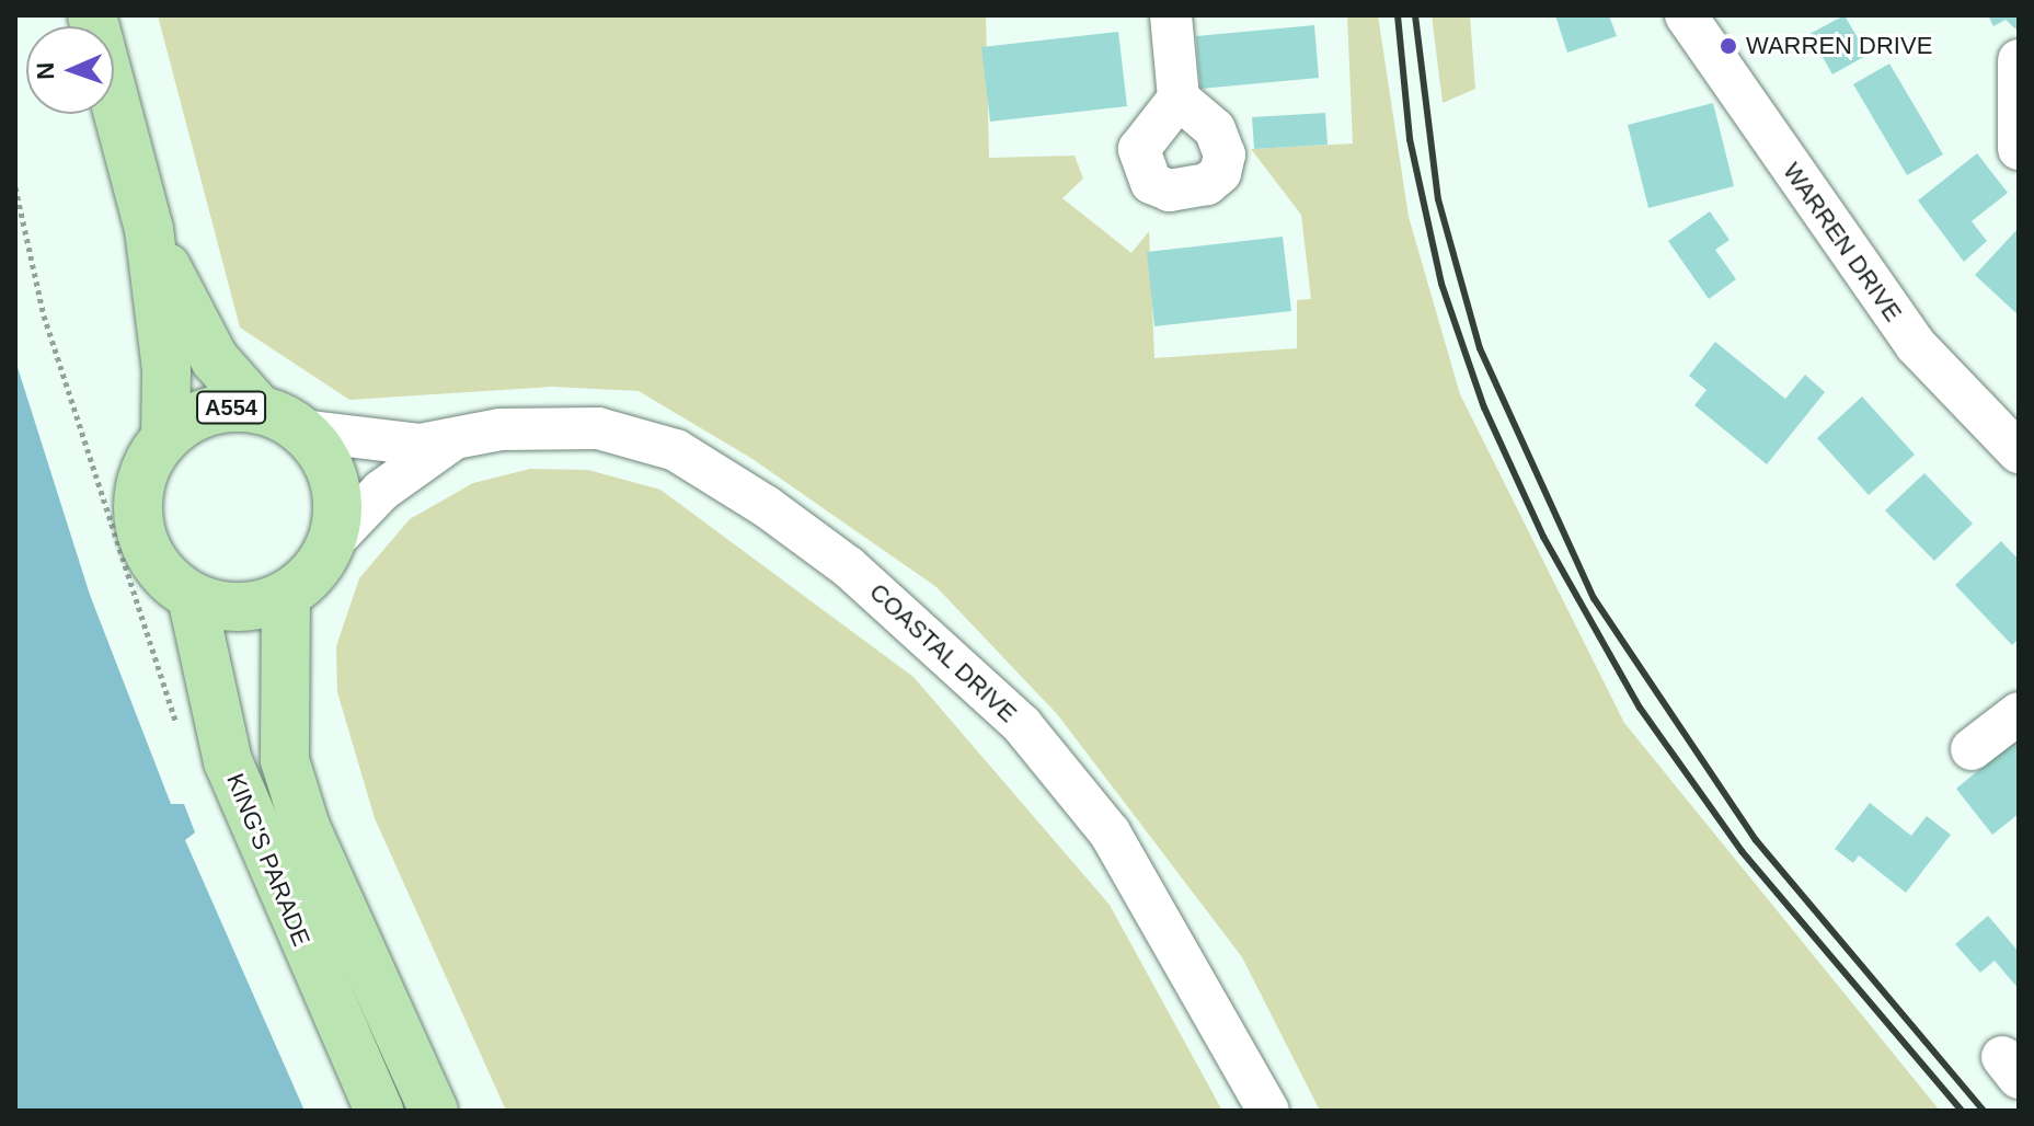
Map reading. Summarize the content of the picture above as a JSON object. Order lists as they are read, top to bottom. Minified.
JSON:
{"streets":{"main road":["A554","KING'S PARADE"],"street":["WARREN DRIVE","COASTAL DRIVE"]},"crossings":[["A554","COASTAL DRIVE"],["A554","KING'S PARADE"],["COASTAL DRIVE","KING'S PARADE"]],"places":["WARREN DRIVE"],"north":"left"}
